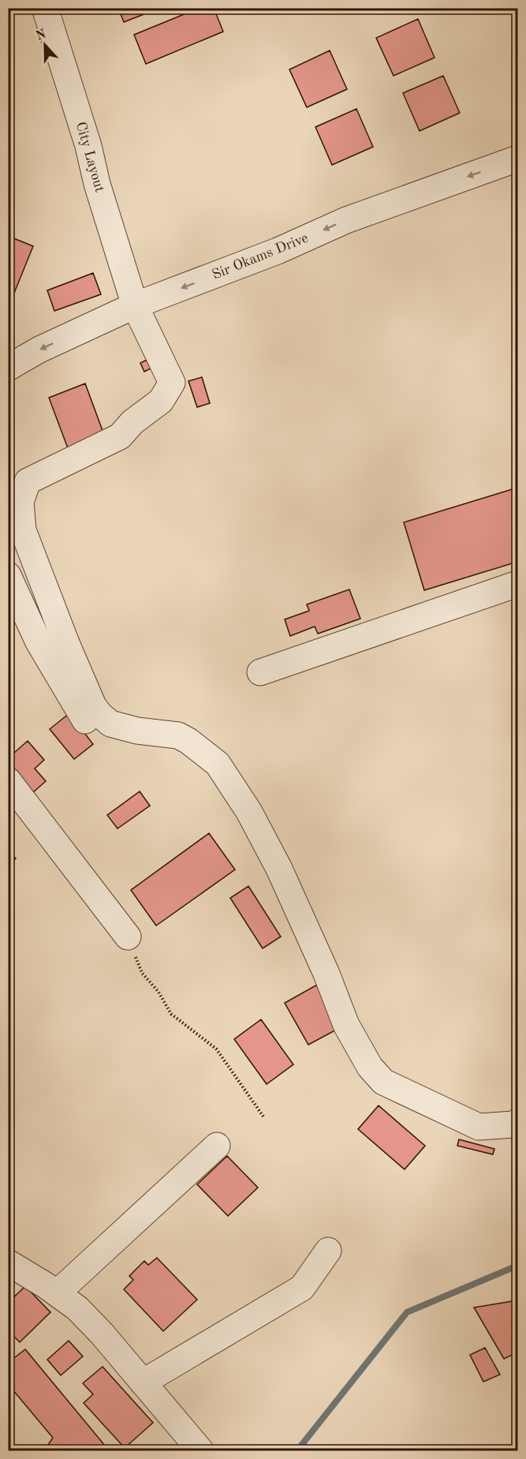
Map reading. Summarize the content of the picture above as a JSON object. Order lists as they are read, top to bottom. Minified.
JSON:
{"streets":{"street":["City Layout","Sir Okams Drive"]},"crossings":[["City Layout","Sir Okams Drive"]],"one_way":["Sir Okams Drive"],"north":"top"}
